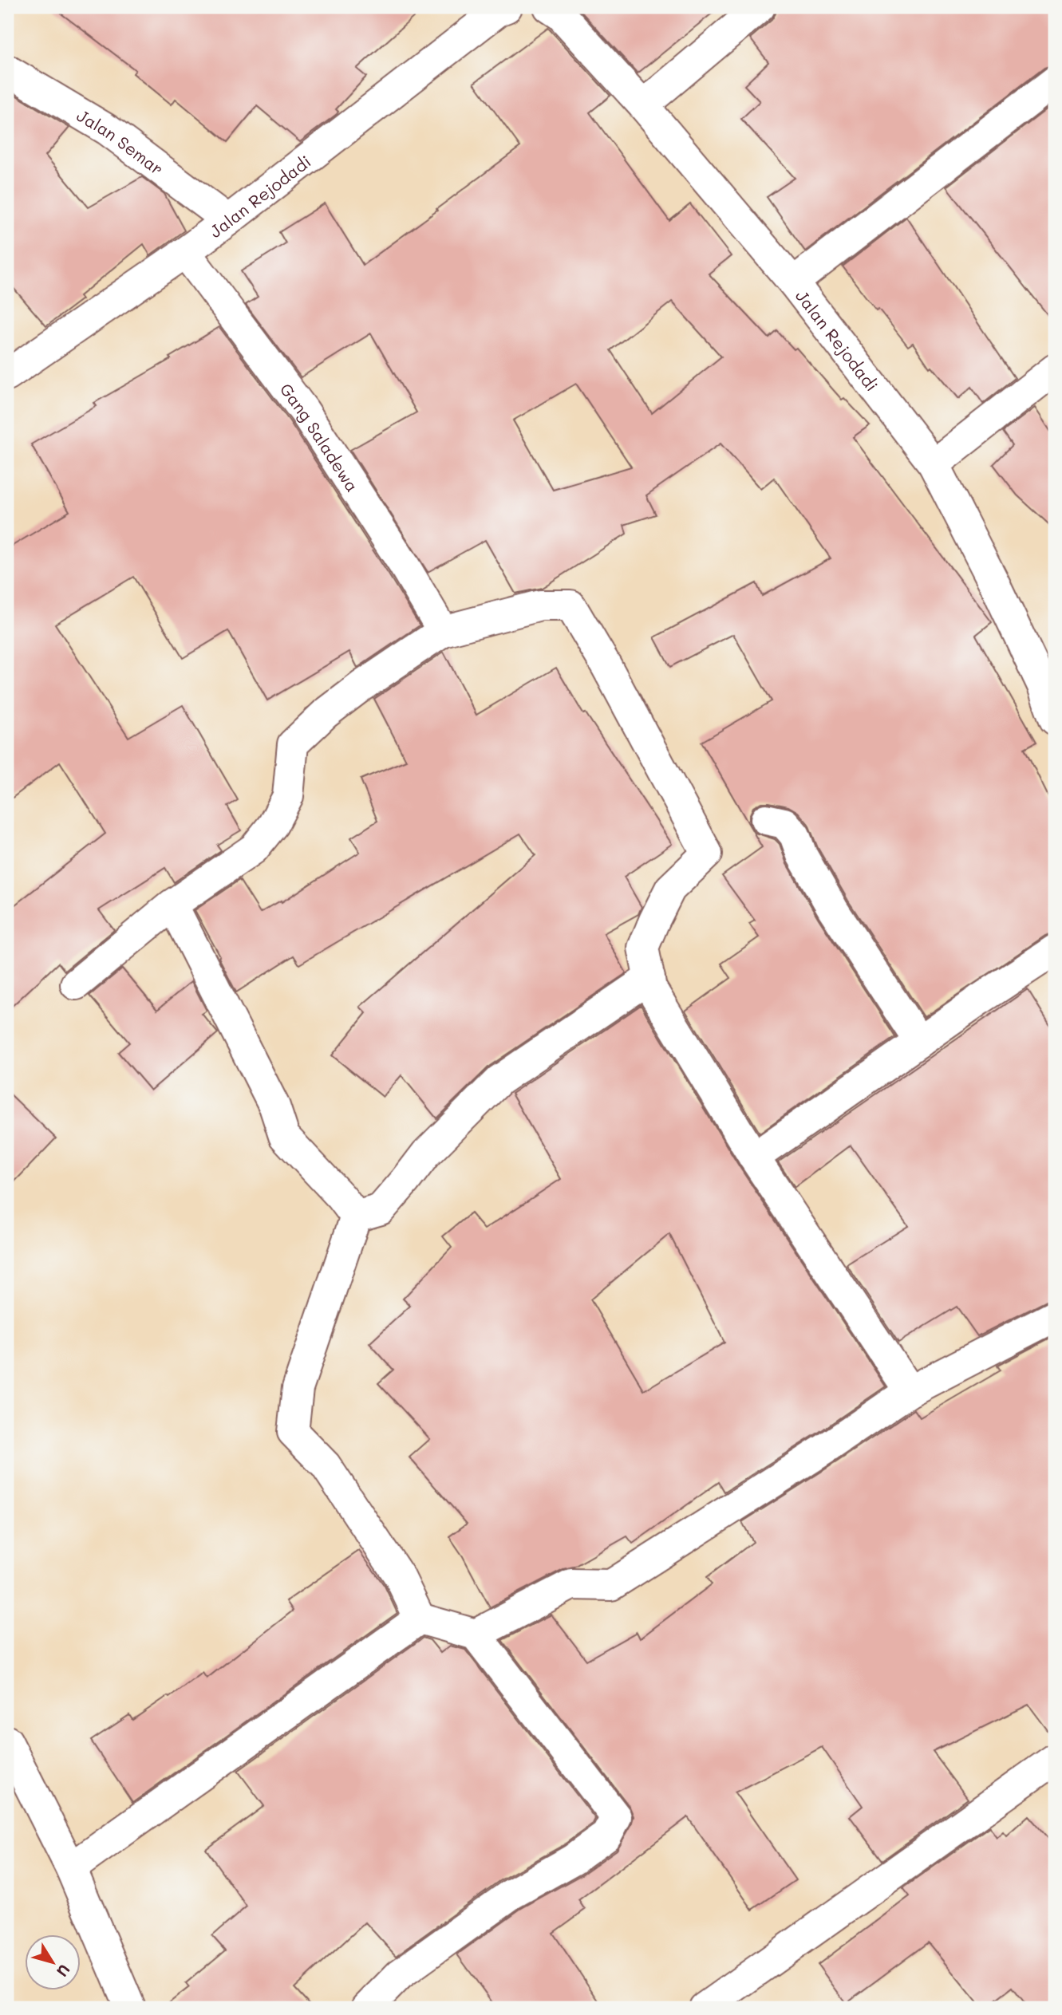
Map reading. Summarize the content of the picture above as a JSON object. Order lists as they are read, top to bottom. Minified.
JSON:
{"streets":{"street":["Jalan Semar","Jalan Rejodadi","Gang Saladewa"]},"crossings":[["Jalan Semar","Jalan Rejodadi"],["Jalan Rejodadi","Gang Saladewa"]],"north":"bottom right"}
